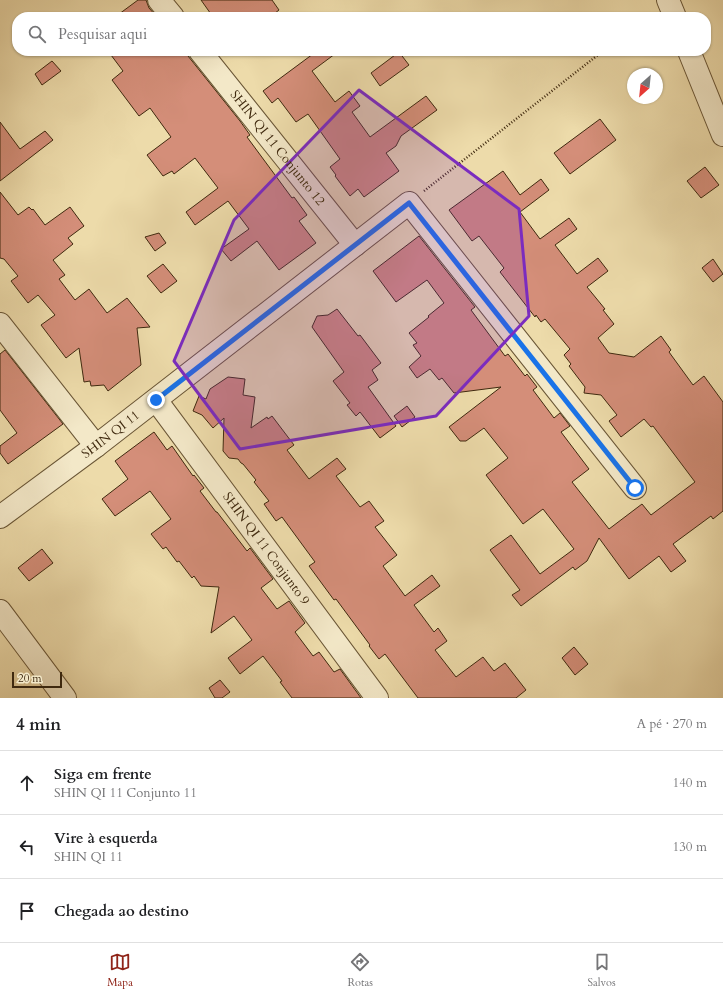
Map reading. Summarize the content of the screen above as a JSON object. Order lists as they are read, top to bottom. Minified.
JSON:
{"streets":{"street":["SHIN QI 11 Conjunto 12","SHIN QI 11","SHIN QI 11 Conjunto 9"]},"crossings":[["SHIN QI 11 Conjunto 12","SHIN QI 11"],["SHIN QI 11","SHIN QI 11 Conjunto 9"]],"scale_bar":"20 m","north":"bottom left","page":{"search":"Pesquisar aqui","scale":"20 m","heading":["4 min","A pé · 270 m"],"list":[["Siga em frente","SHIN QI 11 Conjunto 11","140 m"],["Vire à esquerda","SHIN QI 11","130 m"],"Chegada ao destino"],"nav":["Mapa","Rotas","Salvos"]}}
